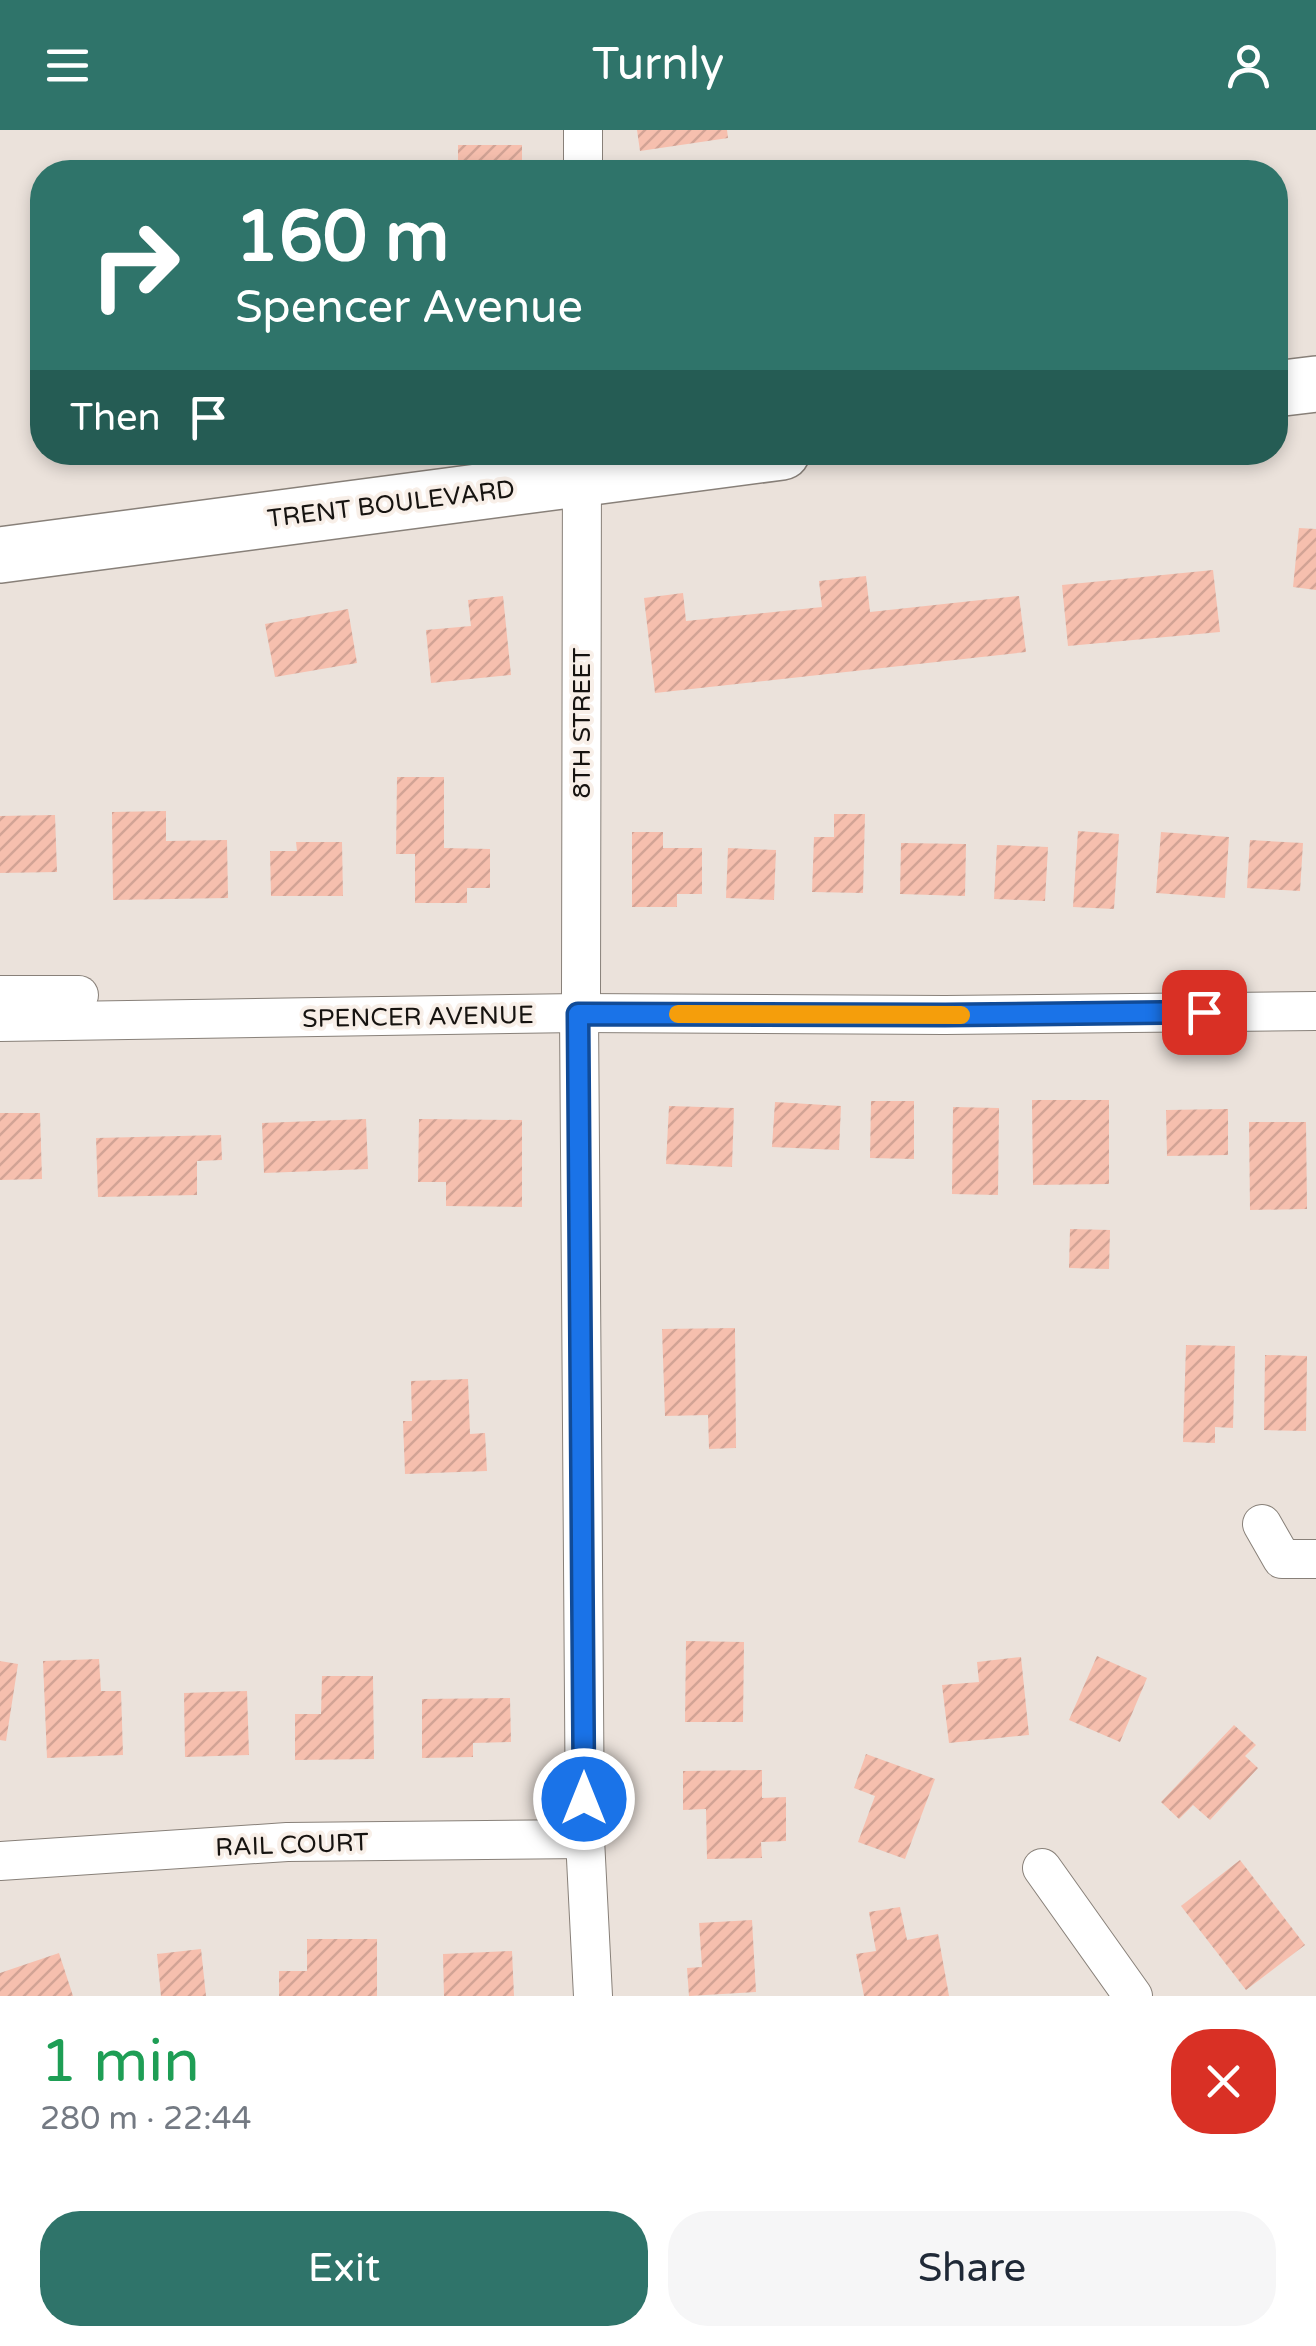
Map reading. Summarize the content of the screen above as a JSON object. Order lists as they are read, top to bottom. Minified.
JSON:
{"streets":{"street":["TRENT BOULEVARD","8TH STREET","SPENCER AVENUE","RAIL COURT"]},"crossings":[["TRENT BOULEVARD","8TH STREET"],["8TH STREET","SPENCER AVENUE"],["8TH STREET","RAIL COURT"]],"page":{"header":"Turnly","turn":["160 m","Spencer Avenue"],"then":"Then","heading":["1 min","280 m · 22:44"],"buttons":["Exit","Share"]}}
